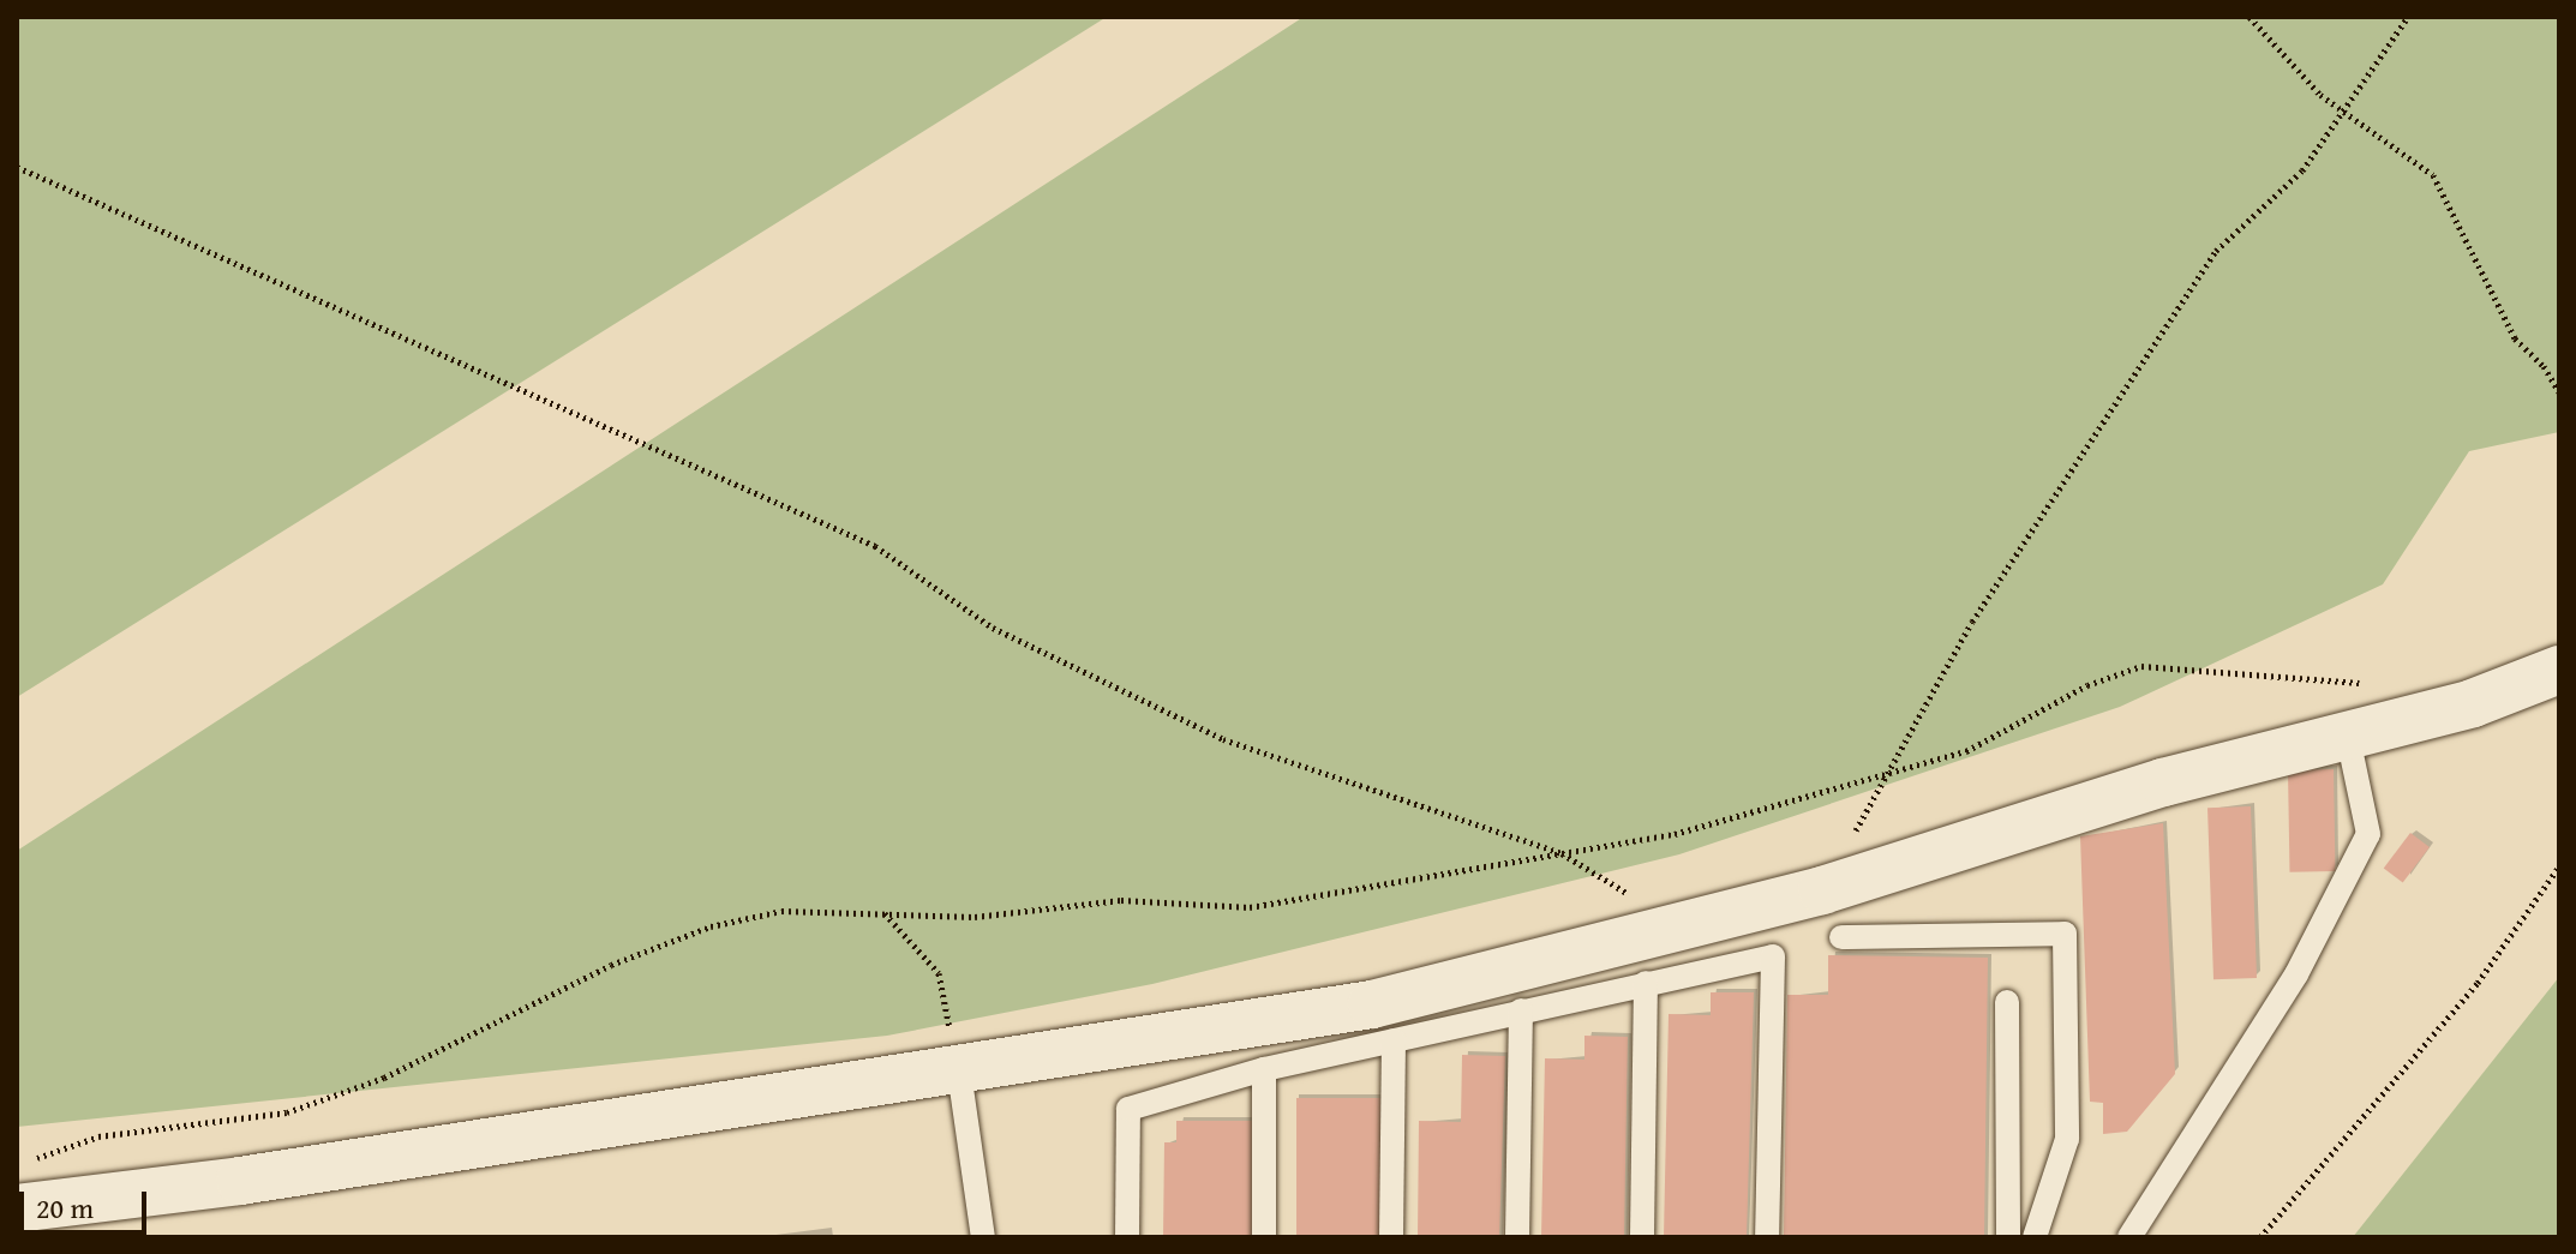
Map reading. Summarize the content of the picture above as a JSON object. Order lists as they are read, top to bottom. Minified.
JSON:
{"scale_bar":"20 m"}
